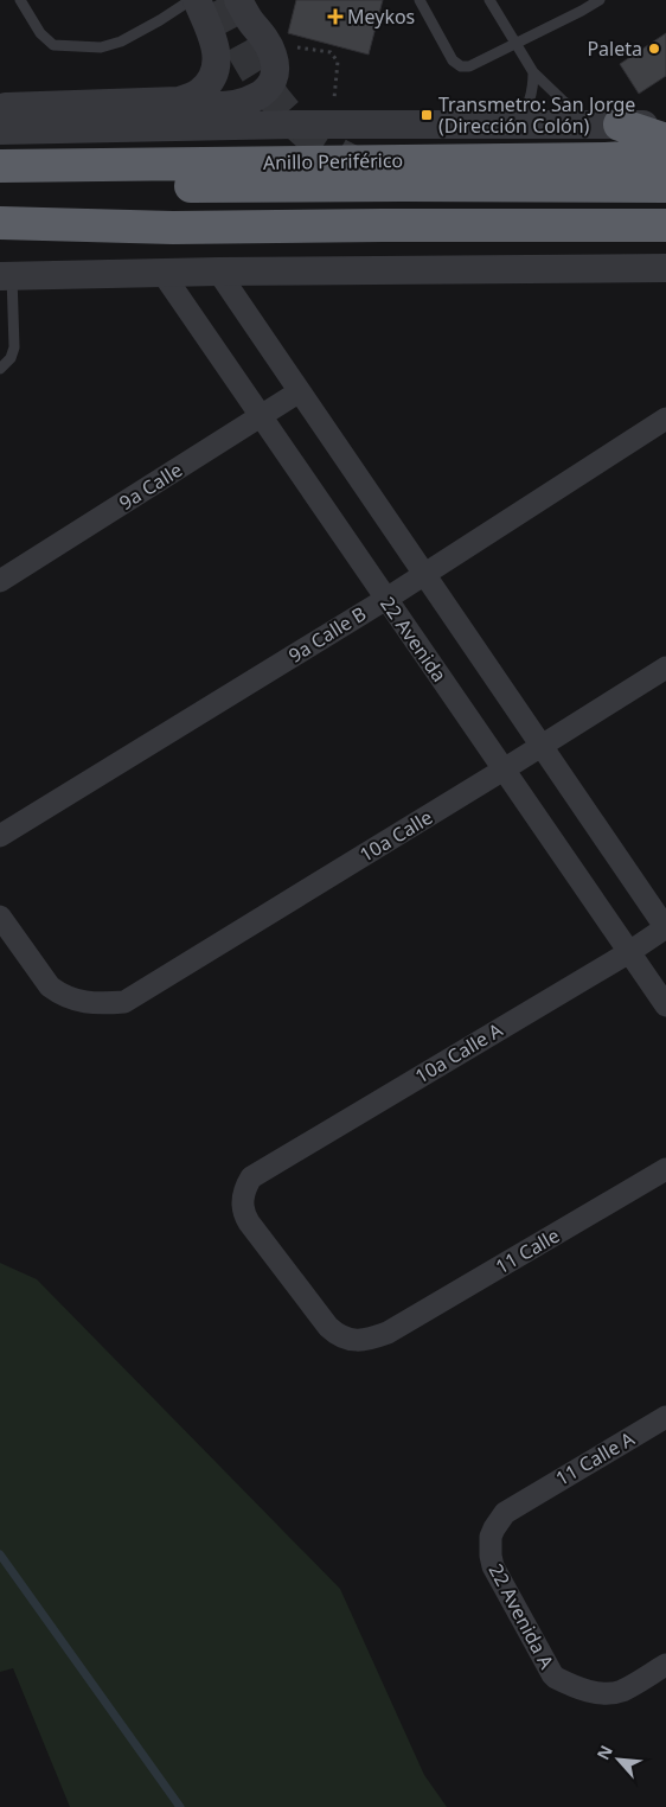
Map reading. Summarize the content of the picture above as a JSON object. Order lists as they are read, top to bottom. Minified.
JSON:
{"streets":{"highway":["Anillo Periférico"],"street":["9a Calle","9a Calle B","22 Avenida","10a Calle","10a Calle A","11 Calle","11 Calle A","22 Avenida A"]},"crossings":[["9a Calle","22 Avenida"],["9a Calle B","22 Avenida"],["22 Avenida","10a Calle"],["22 Avenida","10a Calle A"],["10a Calle A","11 Calle"],["11 Calle A","22 Avenida A"]],"places":{"health":["Meykos"],"other":["Paleta"],"transit":["Transmetro: San Jorge (Dirección Colón)"]},"north":"top left"}
